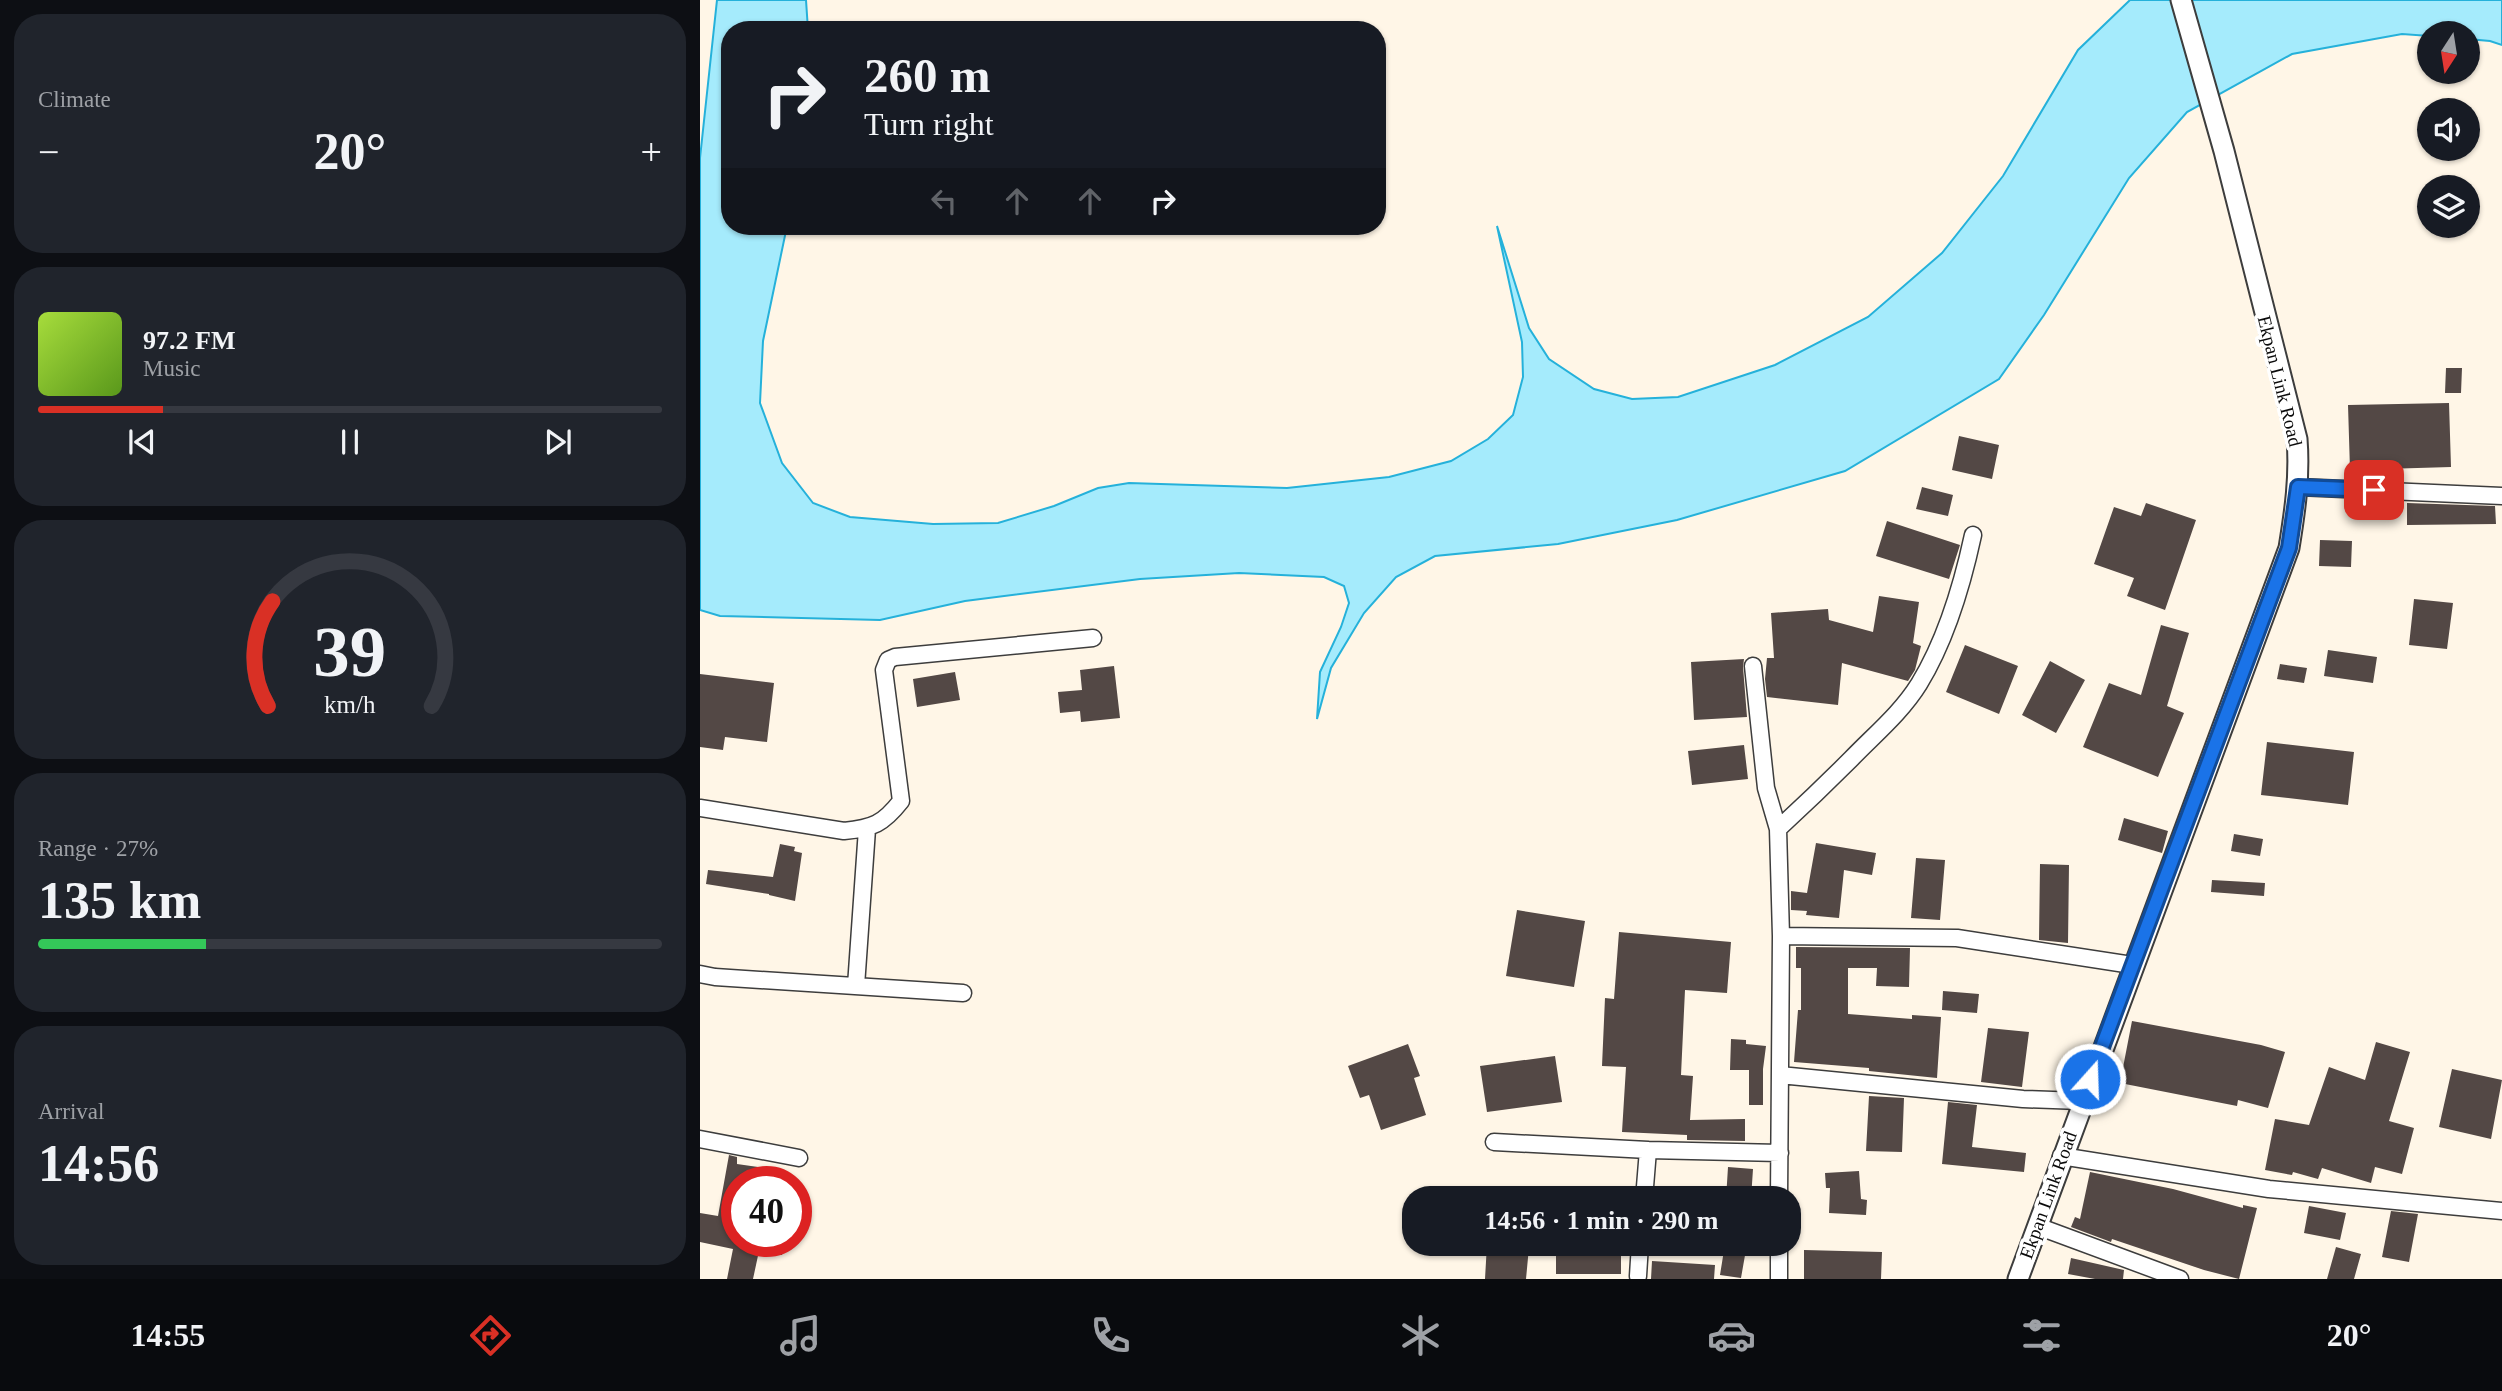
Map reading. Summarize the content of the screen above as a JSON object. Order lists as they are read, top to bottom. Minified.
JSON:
{"streets":{"street":["Ekpan Link Road"]},"north":"bottom","page":{"tile":["Climate",["Range · 27%","135 km"],["Arrival","14:56"]],"turn":["260 m","Turn right"],"heat":["−","20°","+"],"song":["97.2 FM","Music"],"limit":"40","trip":"14:56 · 1 min · 290 m","tabs":["14:55","20°"],"gauge":["39","km/h"]}}
